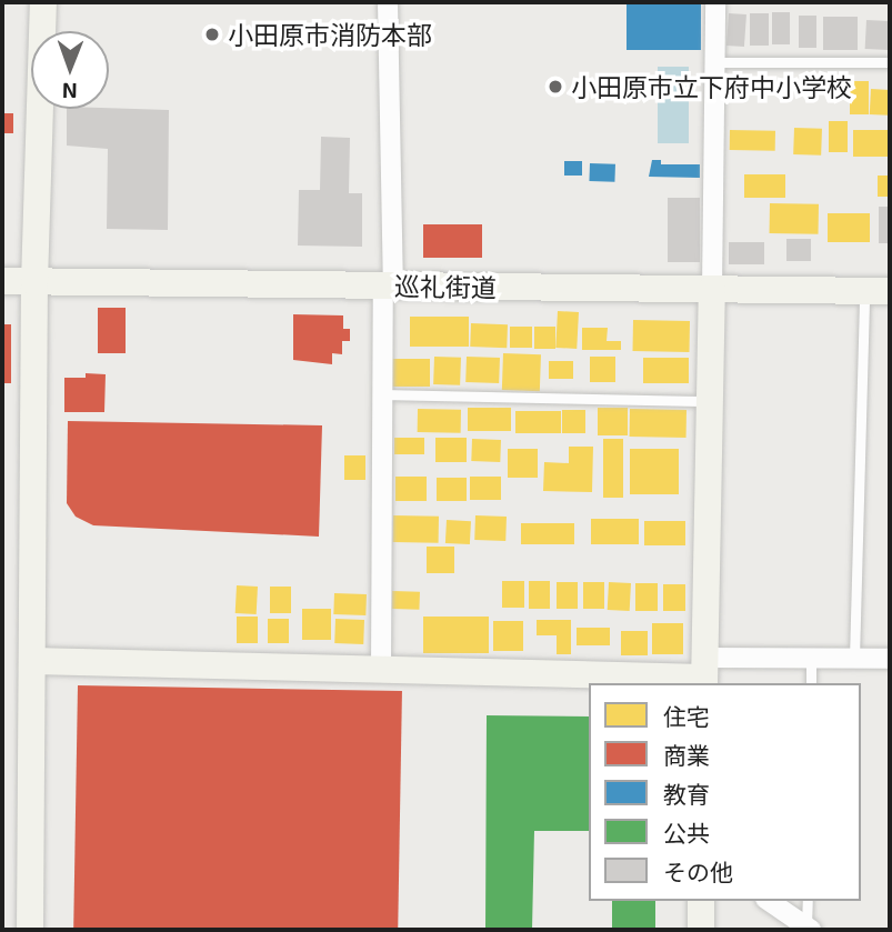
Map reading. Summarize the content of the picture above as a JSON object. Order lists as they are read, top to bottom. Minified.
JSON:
{"streets":{"street":["巡礼街道"]},"places":["小田原市消防本部","小田原市立下府中小学校"],"legend":["住宅","商業","教育","公共","その他"],"north":"bottom"}
